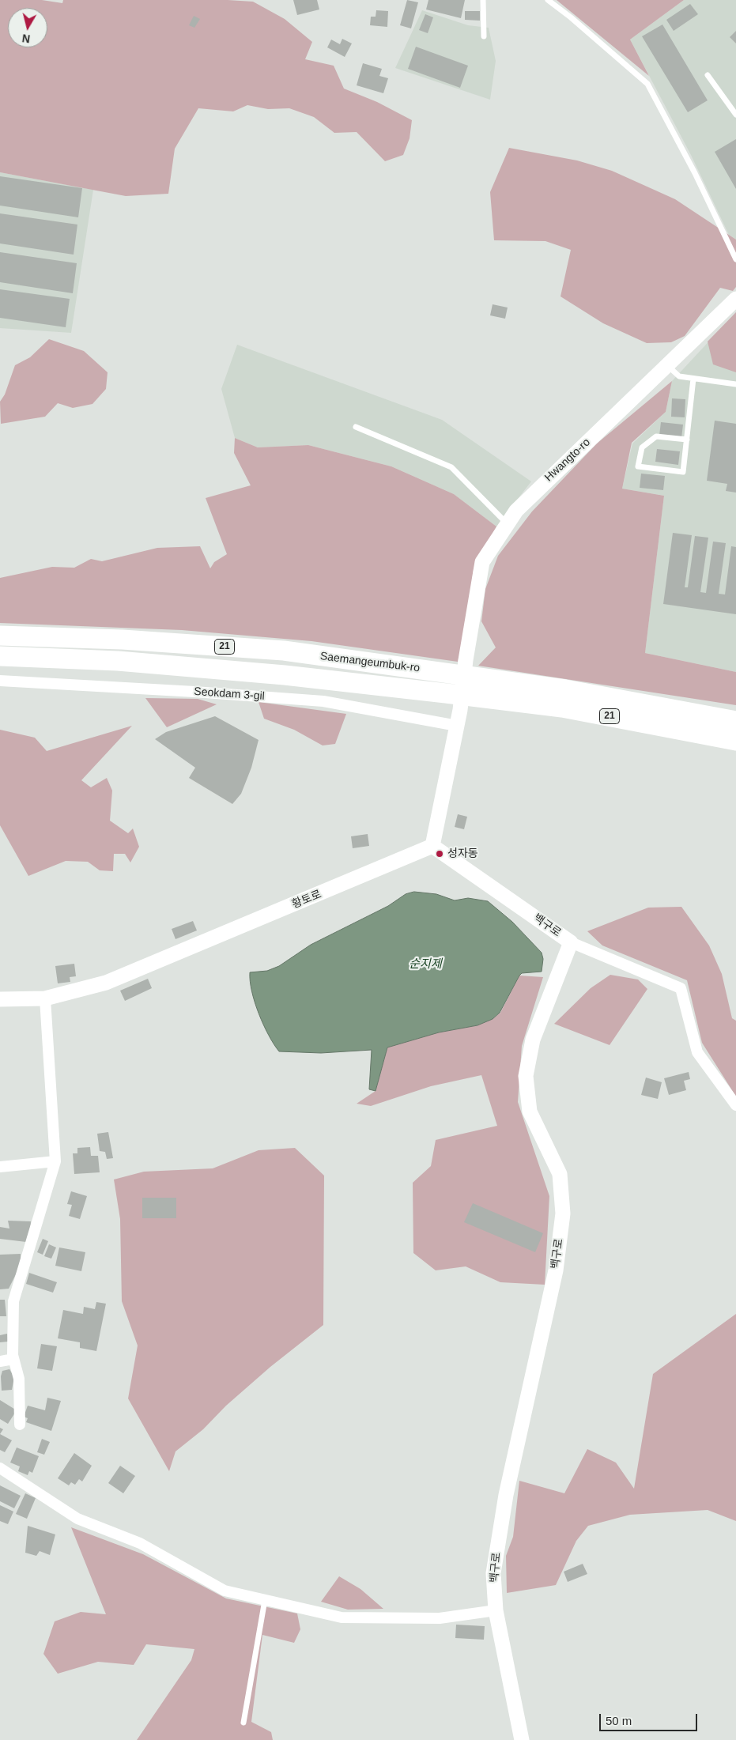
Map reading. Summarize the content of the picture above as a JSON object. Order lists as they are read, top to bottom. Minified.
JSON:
{"streets":{"highway":["21","Saemangeumbuk-ro"],"main road":["Hwangto-ro","황토로","백구로"],"street":["Seokdam 3-gil"]},"crossings":[["Hwangto-ro","Seokdam 3-gil"],["황토로","백구로"]],"water":["순지제"],"places":["성자동"],"scale_bar":"50 m","north":"bottom"}
